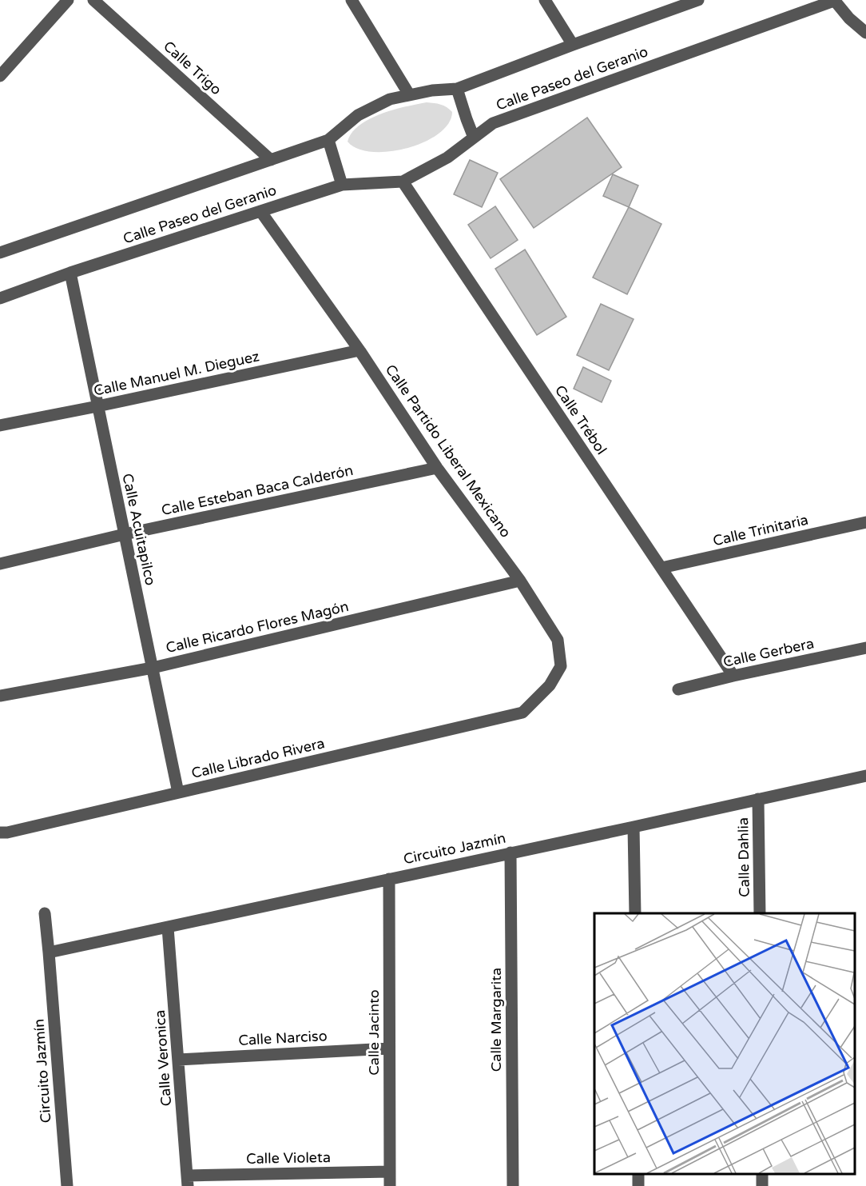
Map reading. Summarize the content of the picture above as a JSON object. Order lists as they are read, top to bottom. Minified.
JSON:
{"streets":{"street":["Calle Trigo","Calle Paseo del Geranio","Calle Manuel M. Dieguez","Calle Trébol","Calle Partido Liberal Mexicano","Calle Esteban Baca Calderón","Calle Acuitapilco","Calle Trinitaria","Calle Ricardo Flores Magón","Calle Gerbera","Calle Librado Rivera","Circuito Jazmín","Calle Dahlia","Calle Margarita","Calle Jacinto","Calle Narciso","Calle Veronica","Calle Violeta"]},"crossings":[["Calle Trigo","Calle Paseo del Geranio"],["Calle Paseo del Geranio","Calle Trébol"],["Calle Paseo del Geranio","Calle Partido Liberal Mexicano"],["Calle Paseo del Geranio","Calle Acuitapilco"],["Calle Manuel M. Dieguez","Calle Partido Liberal Mexicano"],["Calle Manuel M. Dieguez","Calle Acuitapilco"],["Calle Trébol","Calle Trinitaria"],["Calle Trébol","Calle Gerbera"],["Calle Partido Liberal Mexicano","Calle Esteban Baca Calderón"],["Calle Partido Liberal Mexicano","Calle Ricardo Flores Magón"],["Calle Partido Liberal Mexicano","Calle Librado Rivera"],["Calle Esteban Baca Calderón","Calle Acuitapilco"],["Calle Acuitapilco","Calle Ricardo Flores Magón"],["Calle Acuitapilco","Calle Librado Rivera"],["Circuito Jazmín","Calle Dahlia"],["Circuito Jazmín","Calle Margarita"],["Circuito Jazmín","Calle Jacinto"],["Circuito Jazmín","Calle Veronica"],["Calle Jacinto","Calle Narciso"],["Calle Jacinto","Calle Violeta"],["Calle Narciso","Calle Veronica"],["Calle Veronica","Calle Violeta"]]}
